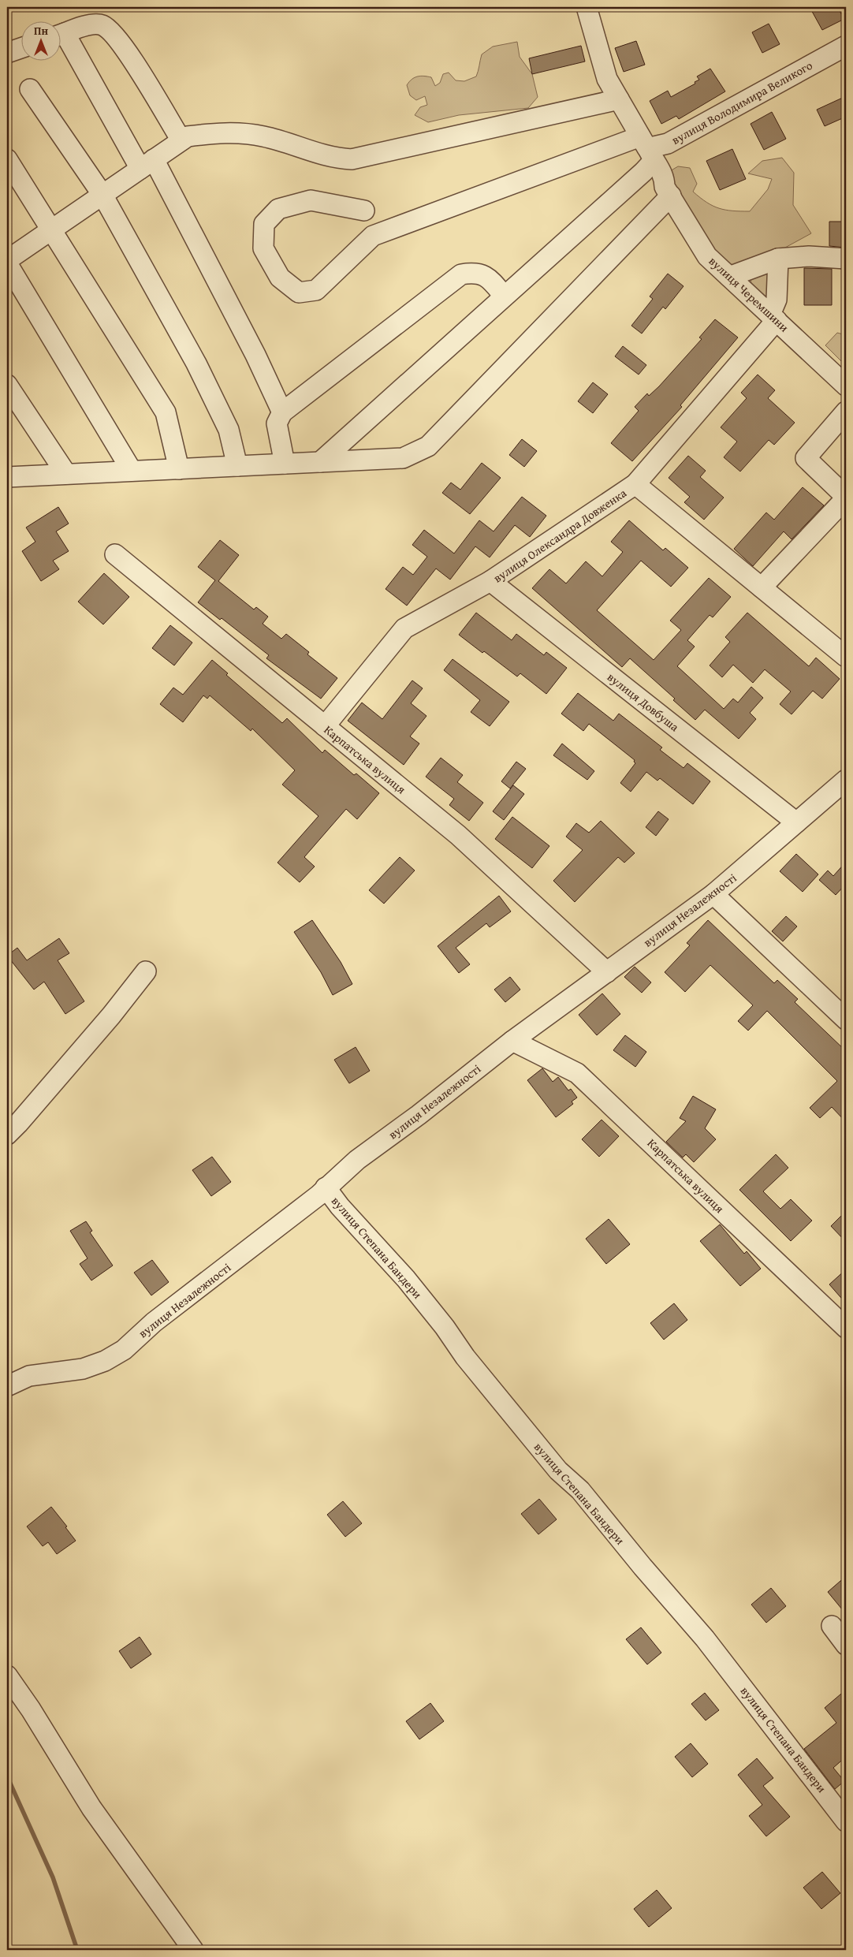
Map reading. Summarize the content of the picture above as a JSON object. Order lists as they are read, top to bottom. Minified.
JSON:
{"streets":{"street":["вулиця Володимира Великого","вулиця Черемшини","вулиця Олександра Довженка","вулиця Довбуша","Карпатська вулиця","вулиця Незалежності","вулиця Степана Бандери"]},"crossings":[["вулиця Володимира Великого","вулиця Черемшини"],["вулиця Черемшини","вулиця Олександра Довженка"],["вулиця Олександра Довженка","вулиця Довбуша"],["вулиця Олександра Довженка","Карпатська вулиця"],["вулиця Довбуша","вулиця Незалежності"],["Карпатська вулиця","вулиця Незалежності"],["вулиця Незалежності","вулиця Степана Бандери"]],"north":"top"}
